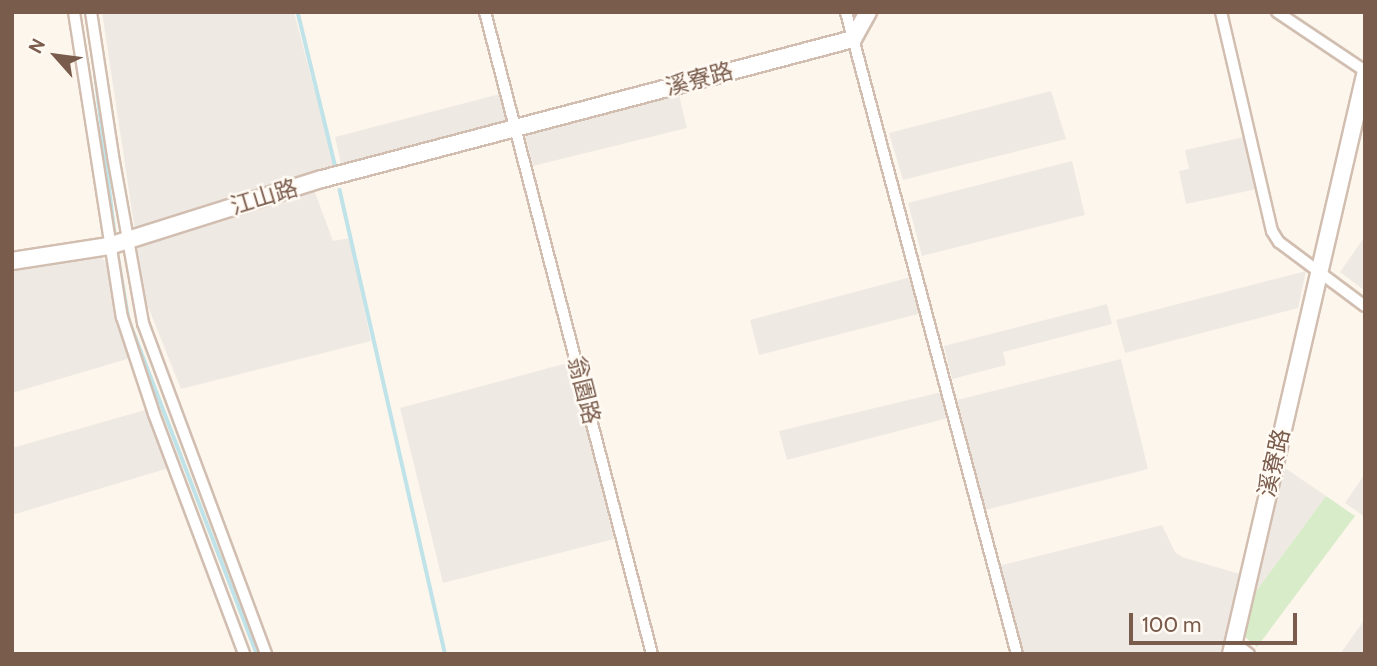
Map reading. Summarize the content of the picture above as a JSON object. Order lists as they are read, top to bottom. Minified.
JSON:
{"streets":{"street":["溪寮路","江山路","翁園路"]},"crossings":[["溪寮路","江山路"],["溪寮路","翁園路"],["江山路","翁園路"]],"scale_bar":"100 m","north":"top left"}
